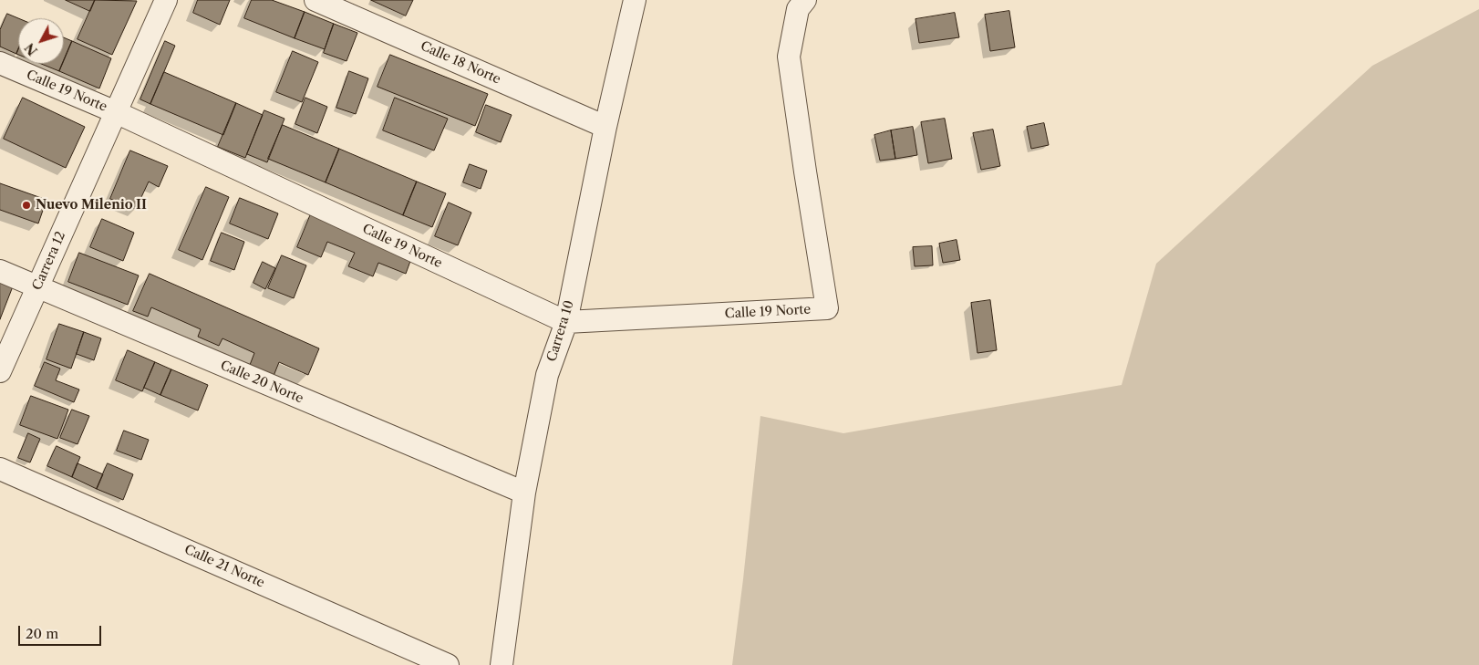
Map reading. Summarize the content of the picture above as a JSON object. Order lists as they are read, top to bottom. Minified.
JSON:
{"streets":{"street":["Calle 18 Norte","Calle 19 Norte","Carrera 12","Carrera 10","Calle 20 Norte","Calle 21 Norte"]},"crossings":[["Calle 18 Norte","Carrera 10"],["Calle 19 Norte","Carrera 12"],["Calle 19 Norte","Carrera 10"],["Carrera 12","Calle 20 Norte"],["Carrera 10","Calle 20 Norte"]],"places":["Nuevo Milenio II"],"scale_bar":"20 m","north":"bottom left"}
